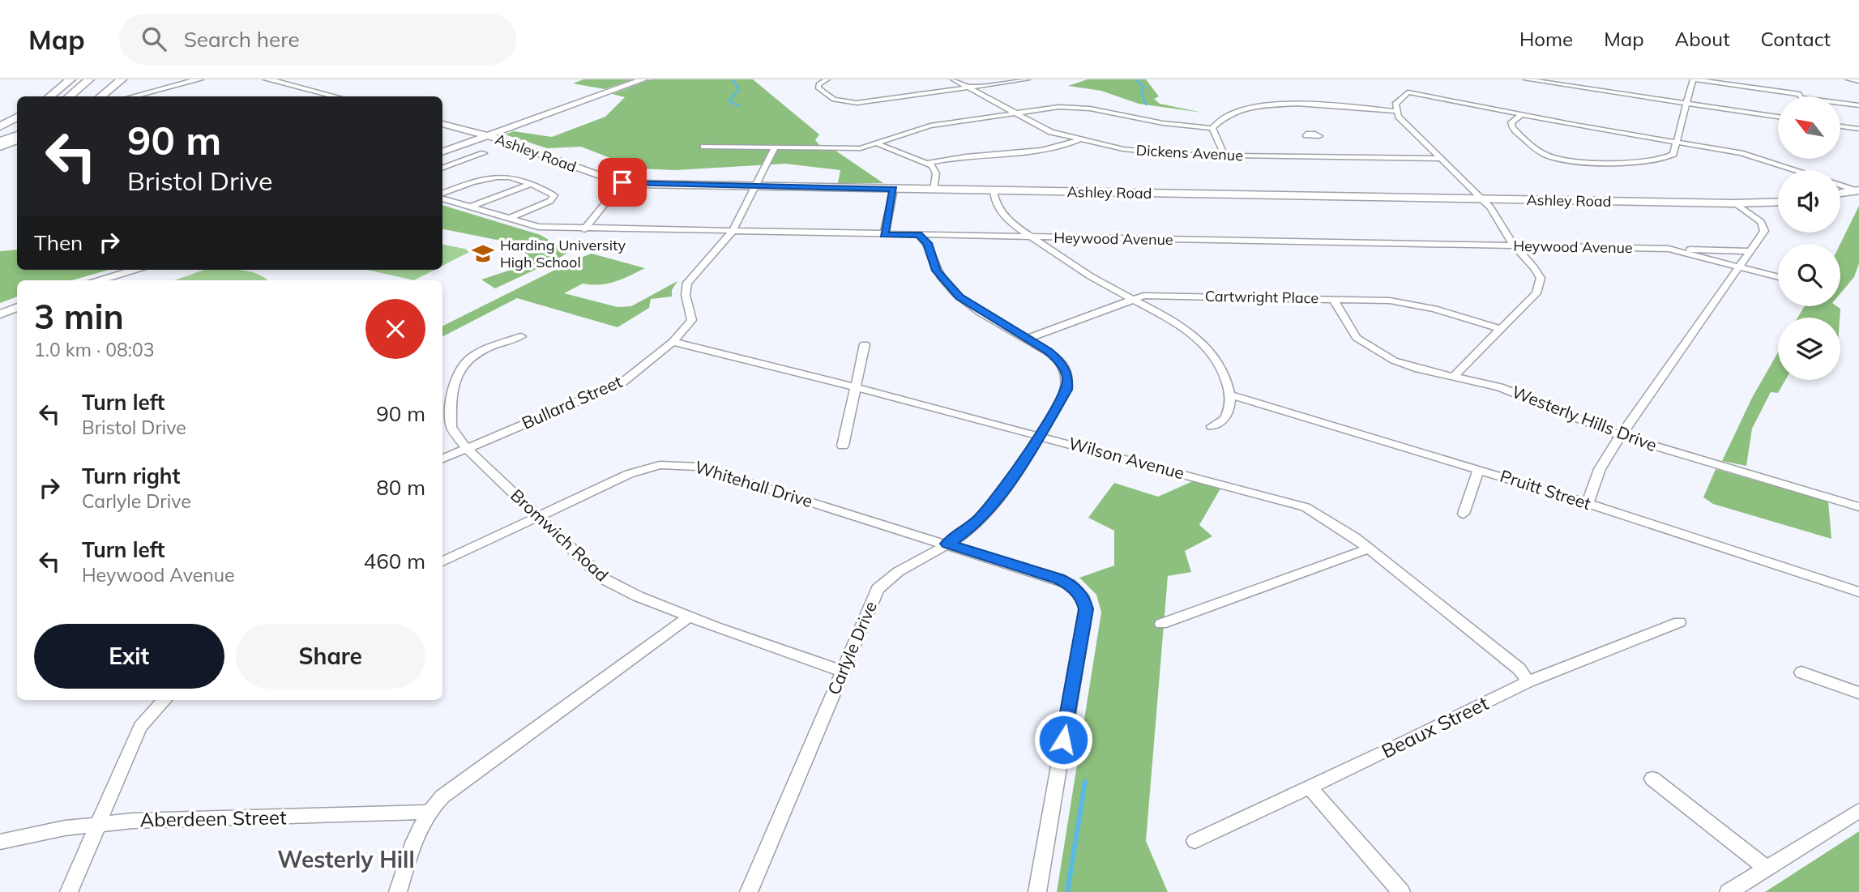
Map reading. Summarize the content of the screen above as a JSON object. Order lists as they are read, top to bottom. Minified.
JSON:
{"streets":{"street":["Ashley Road","Dickens Avenue","Heywood Avenue","Cartwright Place","Bullard Street","Westerly Hills Drive","Wilson Avenue","Whitehall Drive","Pruitt Street","Bromwich Road","Carlyle Drive","Beaux Street","Aberdeen Street"]},"crossings":[["Ashley Road","Bullard Street"],["Heywood Avenue","Bullard Street"],["Heywood Avenue","Carlyle Drive"],["Cartwright Place","Westerly Hills Drive"],["Cartwright Place","Carlyle Drive"],["Bullard Street","Wilson Avenue"],["Bullard Street","Bromwich Road"],["Wilson Avenue","Carlyle Drive"],["Wilson Avenue","Beaux Street"],["Whitehall Drive","Bromwich Road"],["Whitehall Drive","Carlyle Drive"],["Bromwich Road","Carlyle Drive"]],"districts":["Westerly Hill"],"places":{"school or university":["Harding University High School"]},"north":"top left","page":{"header":"Map","search":"Search here","nav":["Home","Map","About","Contact"],"turn":["90 m","Bristol Drive"],"then":"Then","heading":["3 min","1.0 km · 08:03"],"list":[{"name":"Turn left","note":"Bristol Drive","value":"90 m"},{"name":"Turn right","note":"Carlyle Drive","value":"80 m"},{"name":"Turn left","note":"Heywood Avenue","value":"460 m"}],"buttons":["Exit","Share"]}}
